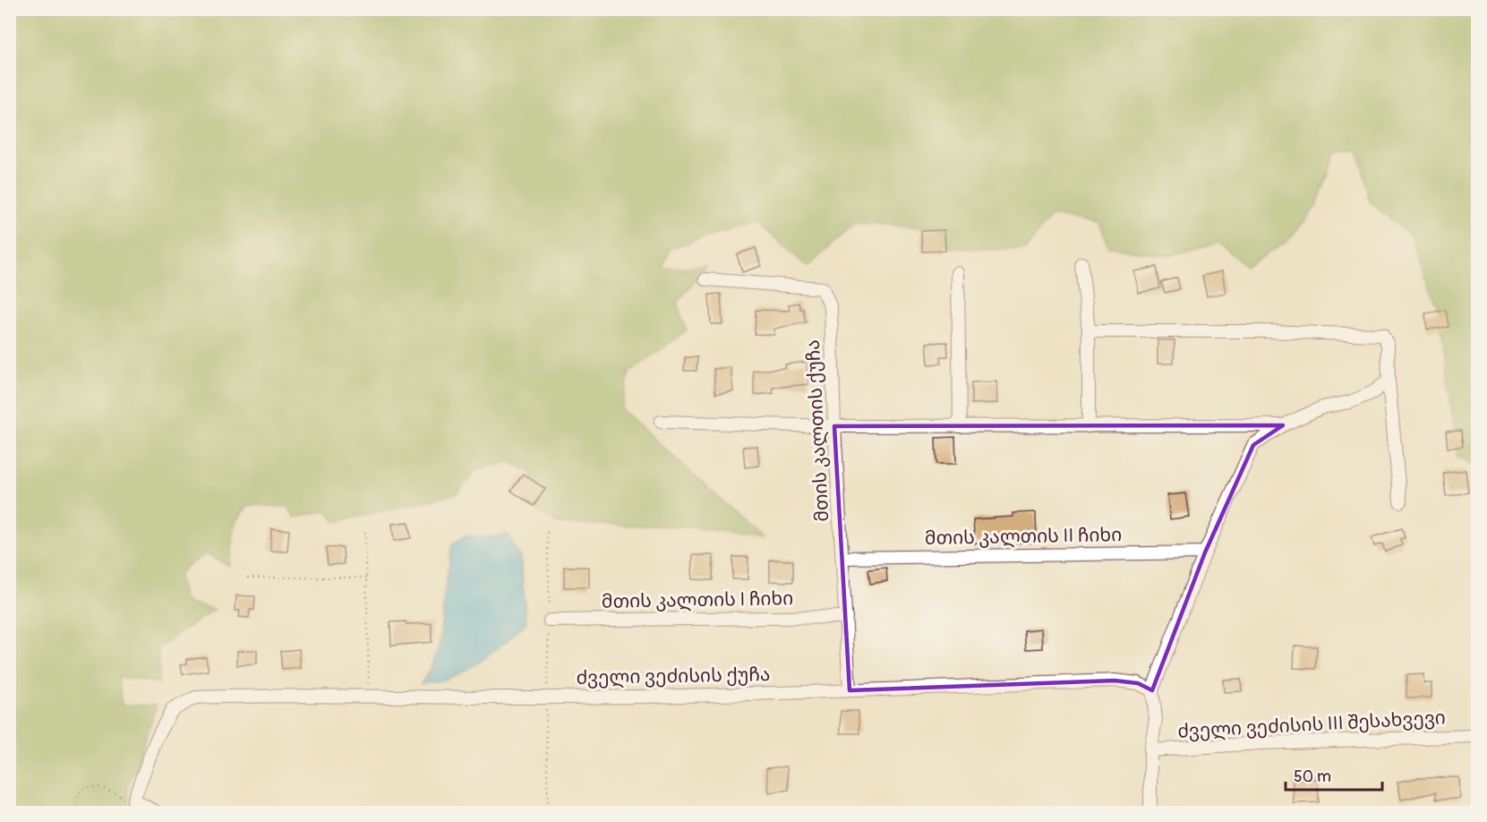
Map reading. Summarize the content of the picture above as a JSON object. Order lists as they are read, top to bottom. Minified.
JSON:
{"streets":{"street":["მთის კალთის ქუჩა","მთის კალთის II ჩიხი","მთის კალთის I ჩიხი","ძველი ვეძისის ქუჩა","ძველი ვეძისის III შესახვევი"]},"crossings":[["მთის კალთის ქუჩა","მთის კალთის II ჩიხი"],["მთის კალთის ქუჩა","მთის კალთის I ჩიხი"],["მთის კალთის ქუჩა","ძველი ვეძისის ქუჩა"]],"scale_bar":"50 m"}
